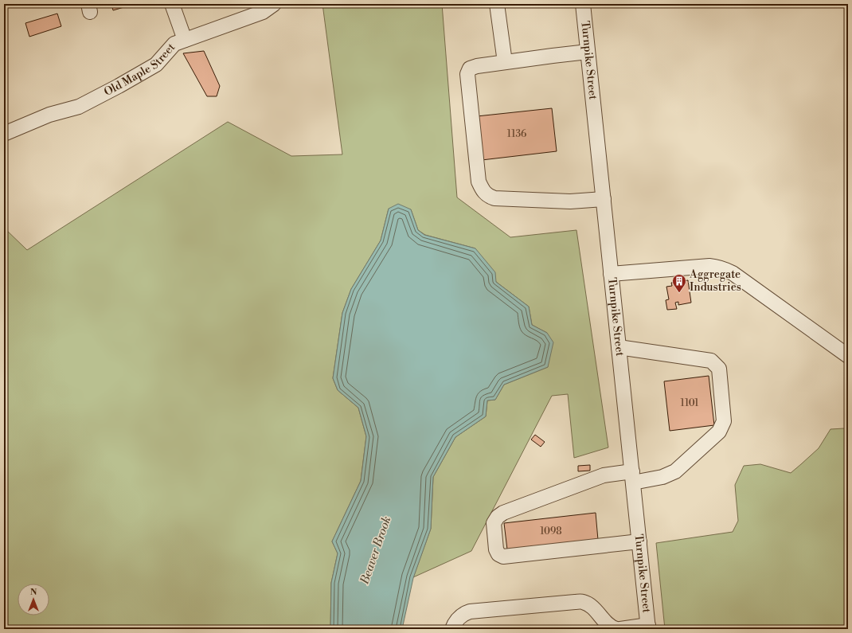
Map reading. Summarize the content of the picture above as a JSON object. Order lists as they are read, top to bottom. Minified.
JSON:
{"streets":{"street":["Turnpike Street","Old Maple Street"]},"water":["Beaver Brook"],"places":{"building":["Aggregate Industries"]},"house_numbers":["1136","1101","1098"],"north":"top"}
